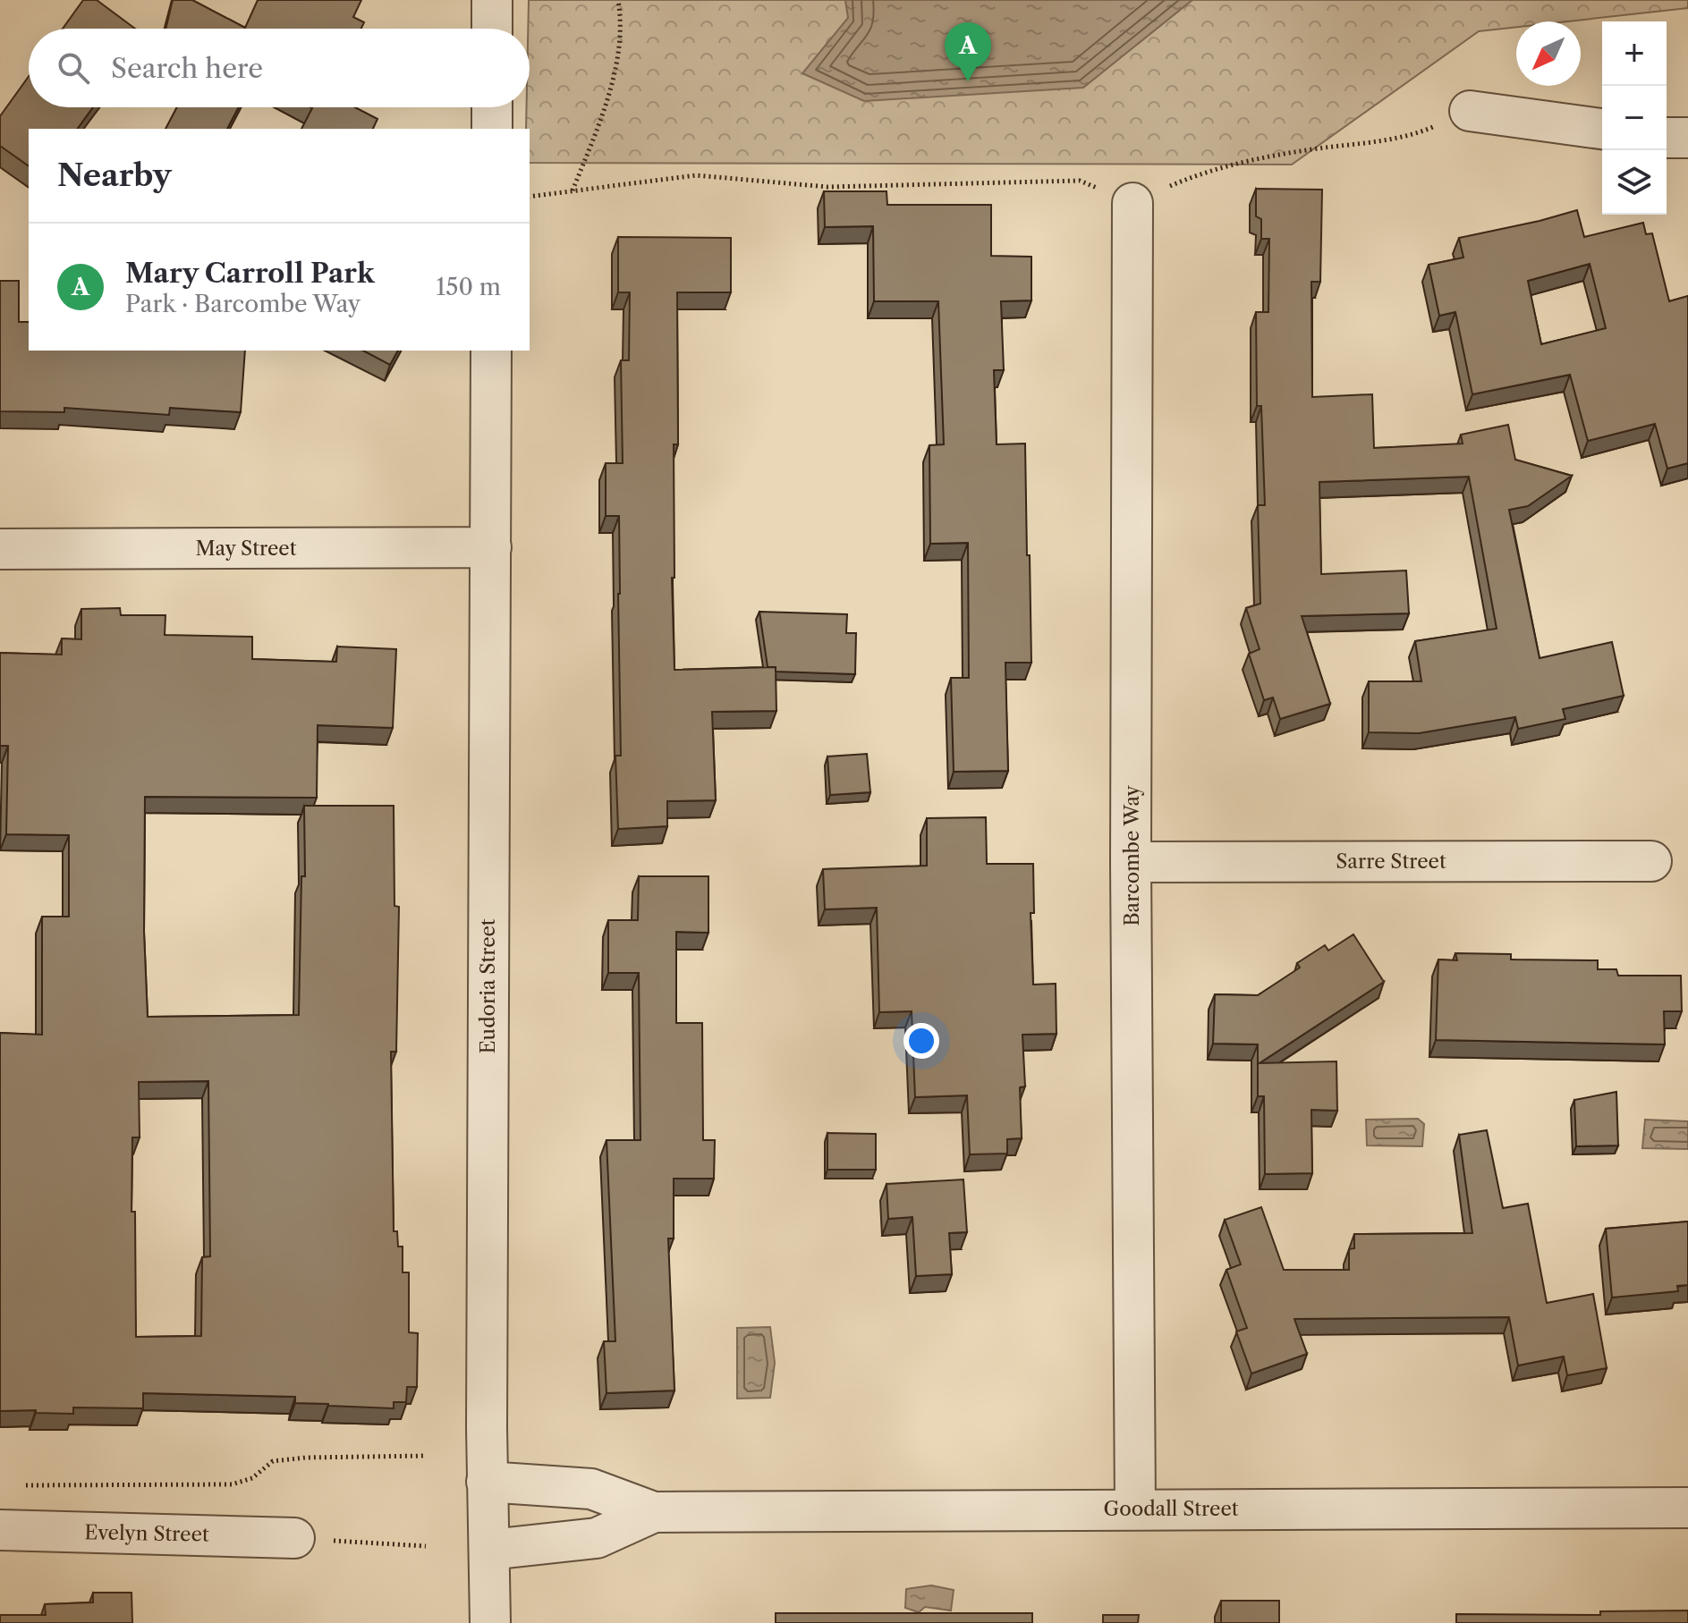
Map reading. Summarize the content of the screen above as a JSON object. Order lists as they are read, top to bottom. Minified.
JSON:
{"streets":{"street":["May Street","Barcombe Way","Sarre Street","Eudoria Street","Goodall Street","Evelyn Street"]},"crossings":[["May Street","Eudoria Street"],["Barcombe Way","Sarre Street"],["Barcombe Way","Goodall Street"],["Eudoria Street","Goodall Street"]],"north":"bottom left","page":{"map_buttons":["+","−"],"pins":"A","search":"Search here","heading":"Nearby","list":[{"mark":"A","name":"Mary Carroll Park","note":"Park · Barcombe Way","value":"150 m"}]}}
